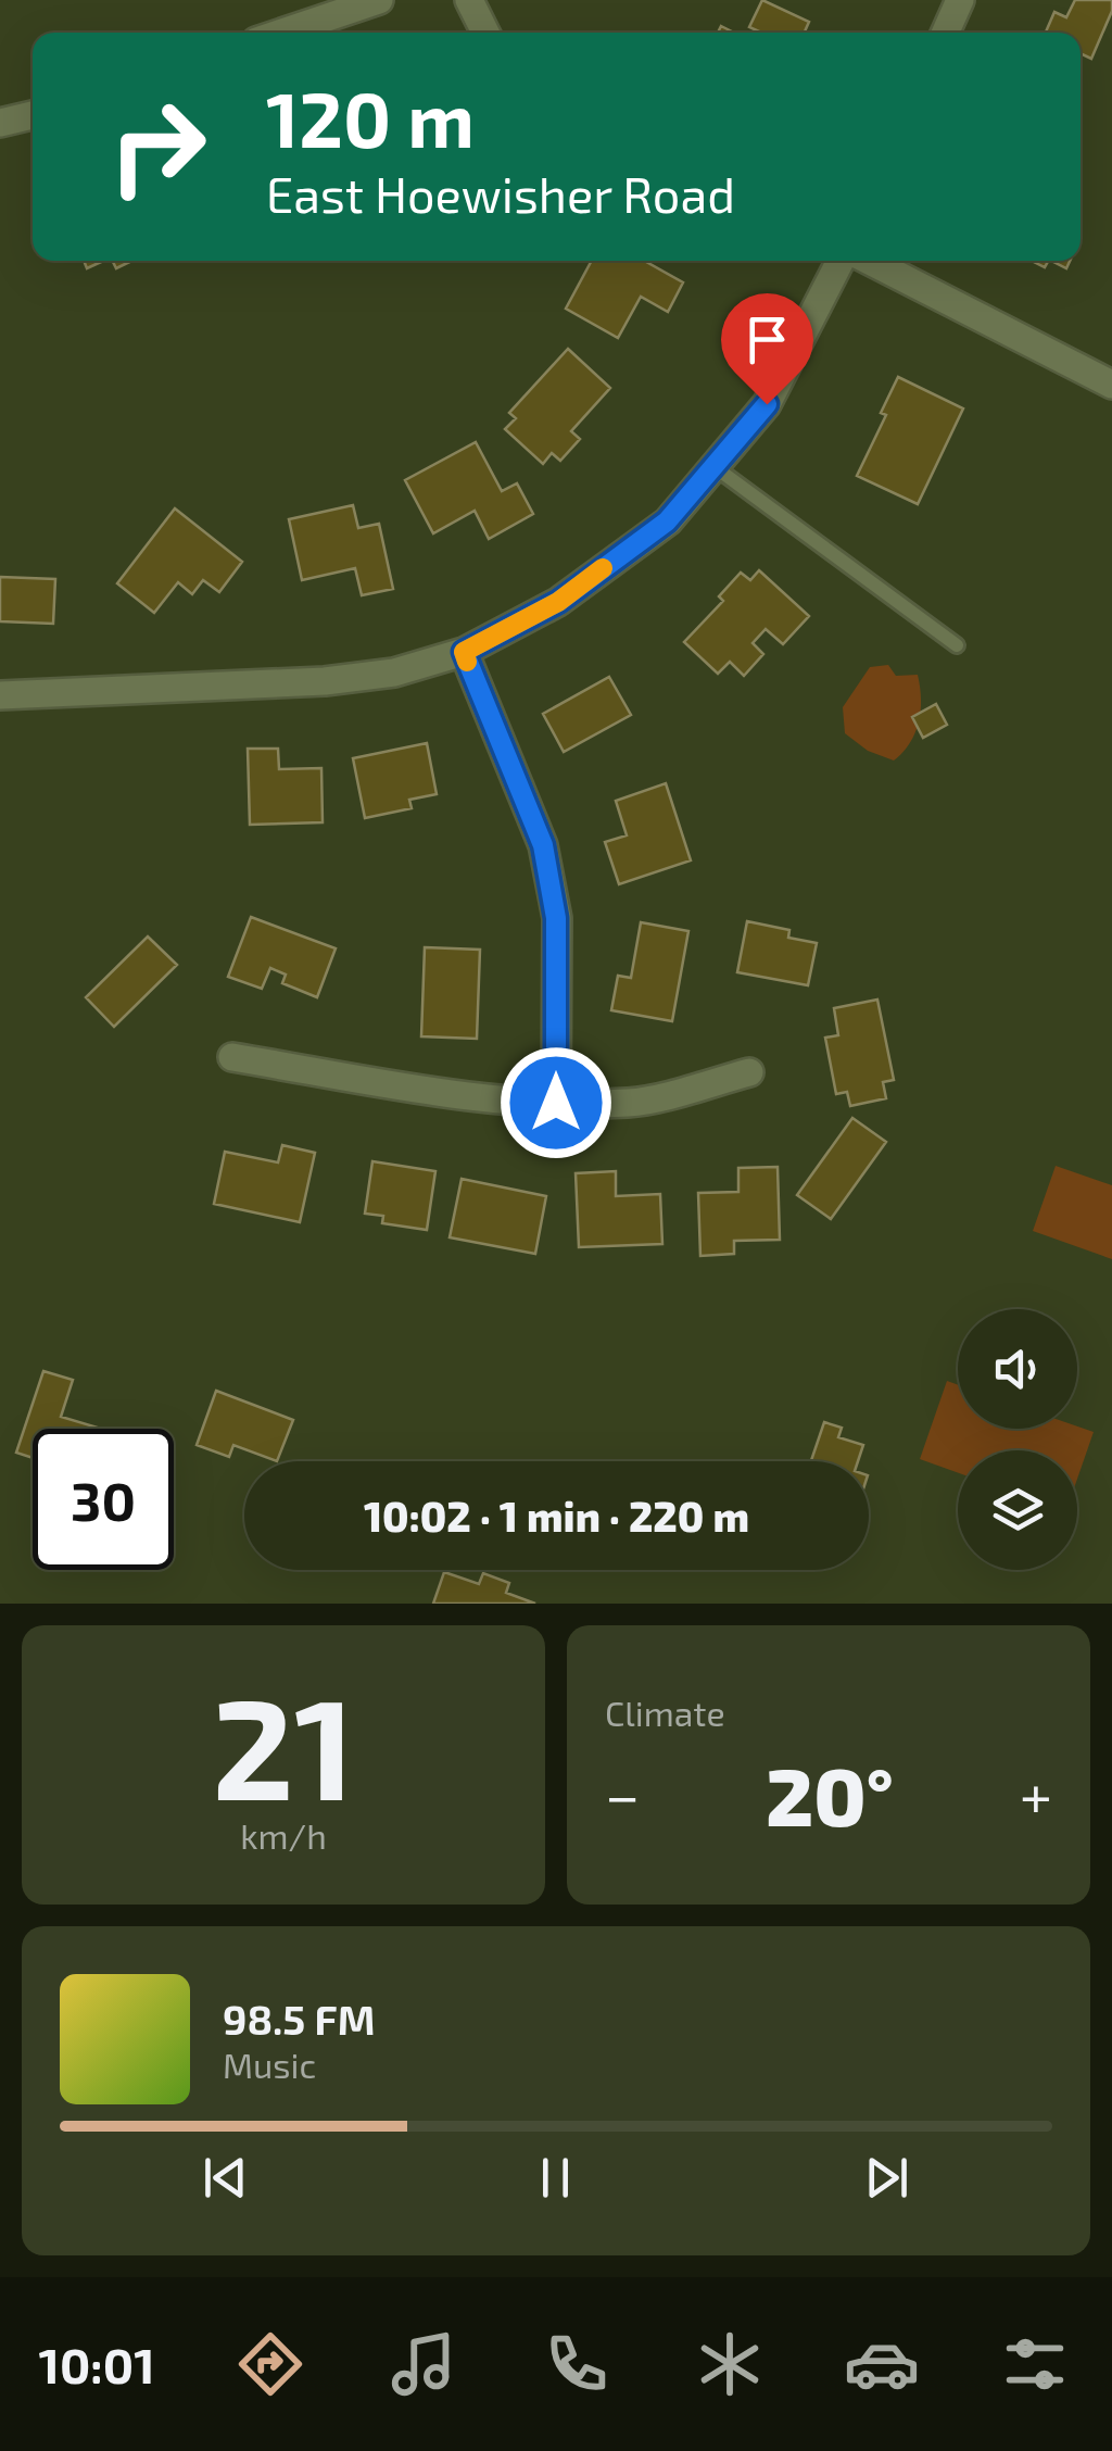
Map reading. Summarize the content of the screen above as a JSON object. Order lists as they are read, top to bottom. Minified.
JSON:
{"page":{"turn":["120 m","East Hoewisher Road"],"limit":"30","trip":"10:02 · 1 min · 220 m","tile":[["21","km/h"],"Climate"],"heat":["−","20°","+"],"song":["98.5 FM","Music"],"tabs":"10:01"}}
